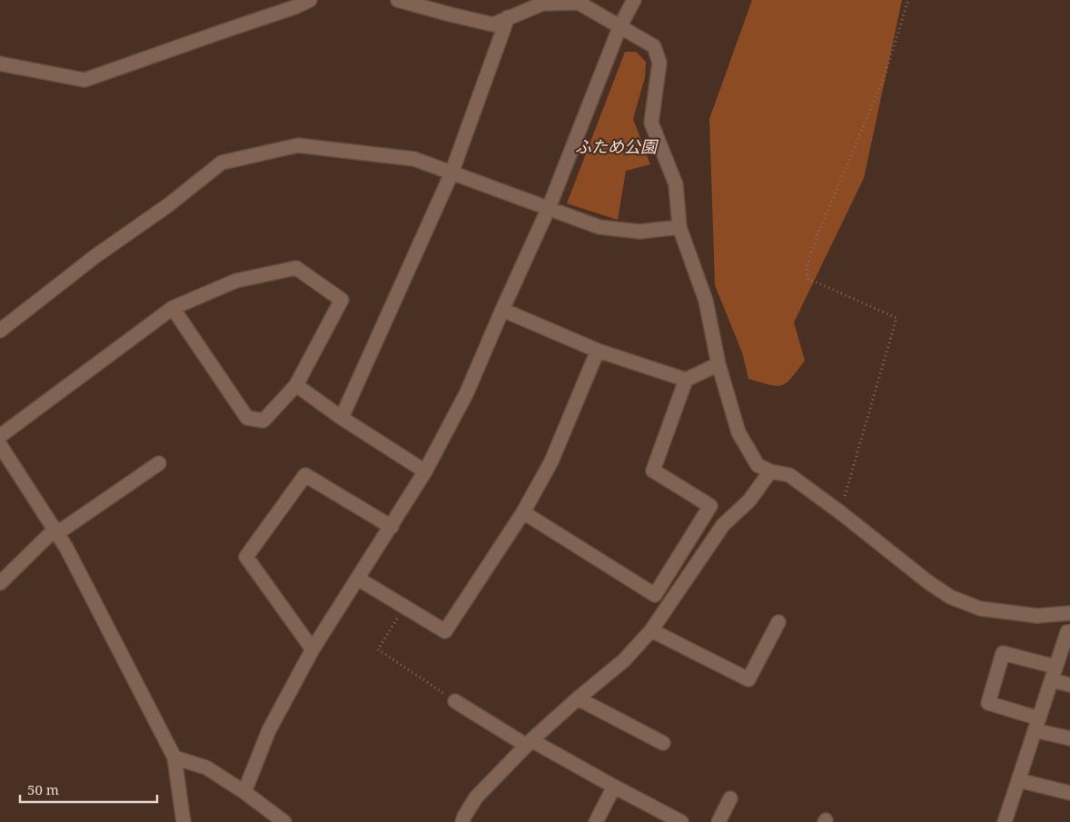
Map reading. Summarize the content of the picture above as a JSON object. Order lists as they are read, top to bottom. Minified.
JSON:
{"parks":["ふため公園"],"scale_bar":"50 m"}
